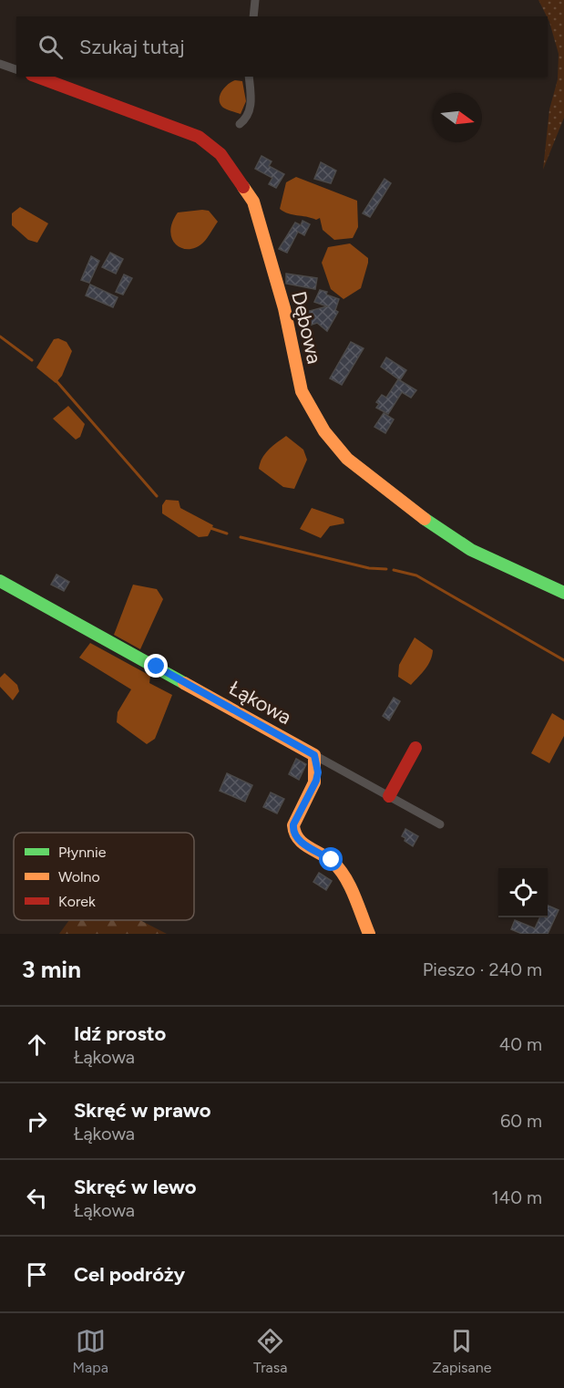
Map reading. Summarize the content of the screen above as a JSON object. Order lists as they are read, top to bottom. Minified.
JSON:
{"streets":{"street":["Dębowa","Łąkowa"]},"legend":["Płynnie","Wolno","Korek"],"north":"right","page":{"search":"Szukaj tutaj","heading":["3 min","Pieszo · 240 m"],"list":[["Idź prosto","Łąkowa","40 m"],["Skręć w prawo","Łąkowa","60 m"],["Skręć w lewo","Łąkowa","140 m"],"Cel podróży"],"nav":["Mapa","Trasa","Zapisane"]}}
